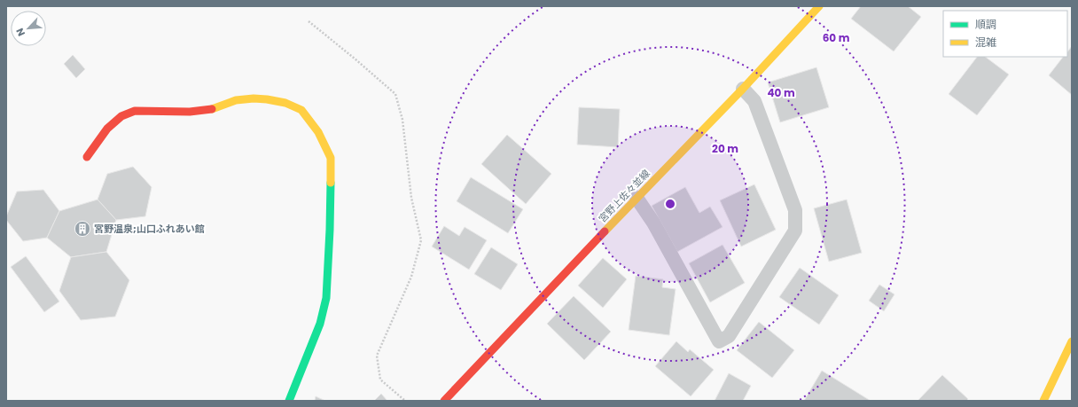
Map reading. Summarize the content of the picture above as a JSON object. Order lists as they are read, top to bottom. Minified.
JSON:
{"streets":{"street":["宮野上佐々並線"]},"places":{"building":["宮野温泉;山口ふれあい館"]},"legend":["順調","混雑"],"north":"bottom left","rings":["60 m","40 m","20 m"]}
